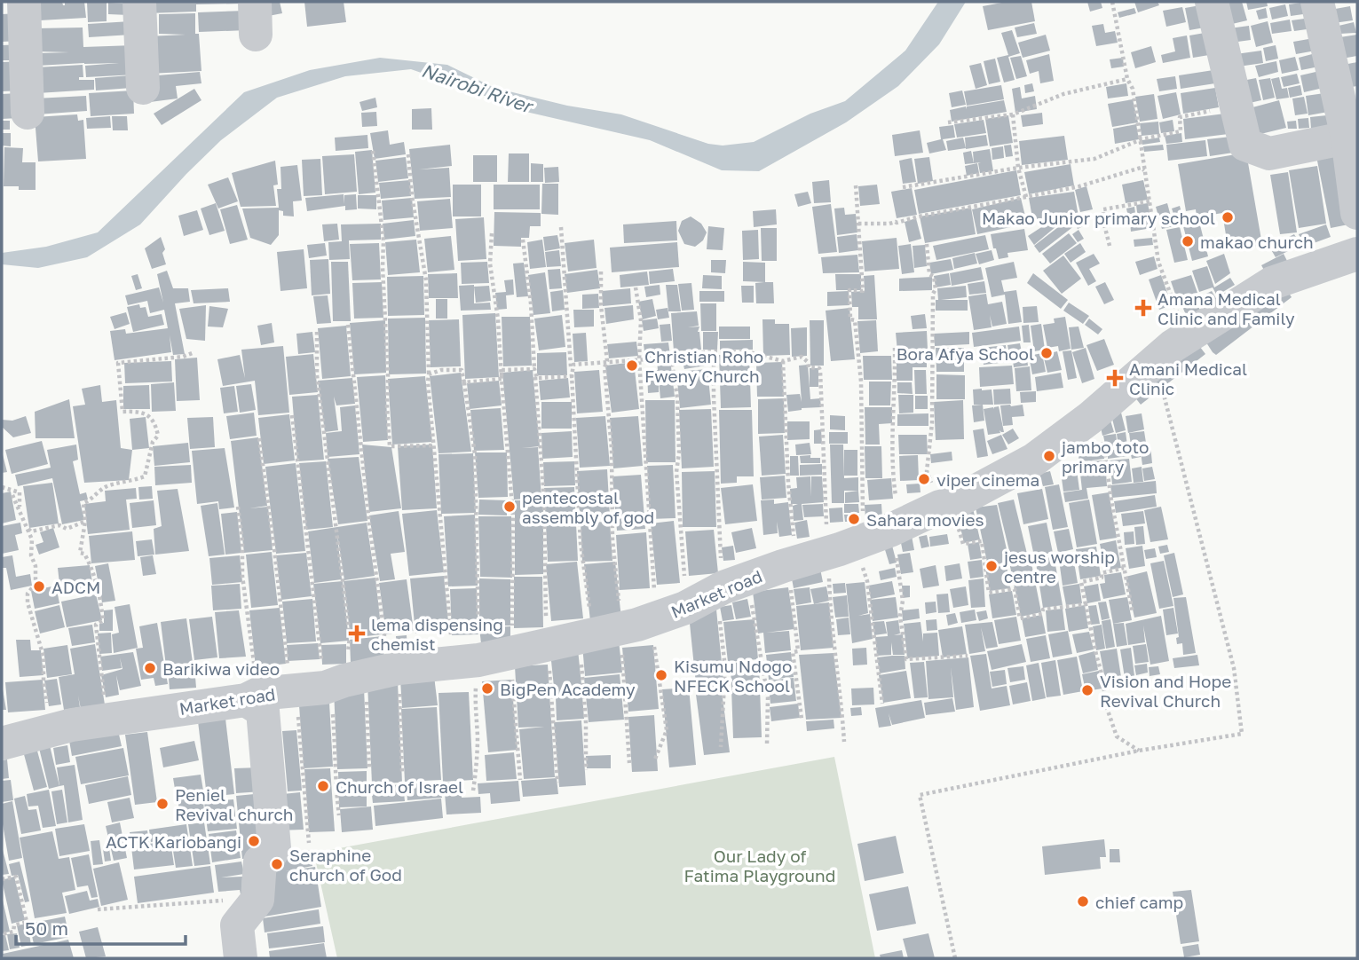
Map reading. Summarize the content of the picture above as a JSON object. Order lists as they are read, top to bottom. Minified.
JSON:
{"streets":{"street":["Market road"]},"water":["Nairobi River"],"parks":["Our Lady of Fatima Playground"],"places":{"other":["Makao Junior primary school","makao church","Bora Afya School","Christian Roho Fweny Church","jambo toto primary","viper cinema","pentecostal assembly of god","Sahara movies","jesus worship centre","ADCM","Barikiwa video","Kisumu Ndogo NFECK School","BigPen Academy","Vision and Hope Revival Church","Church of Israel","Peniel Revival church","ACTK Kariobangi","Seraphine church of God","chief camp"],"health":["Amana Medical Clinic and Family","Amani Medical Clinic","lema dispensing chemist"]},"scale_bar":"50 m"}
